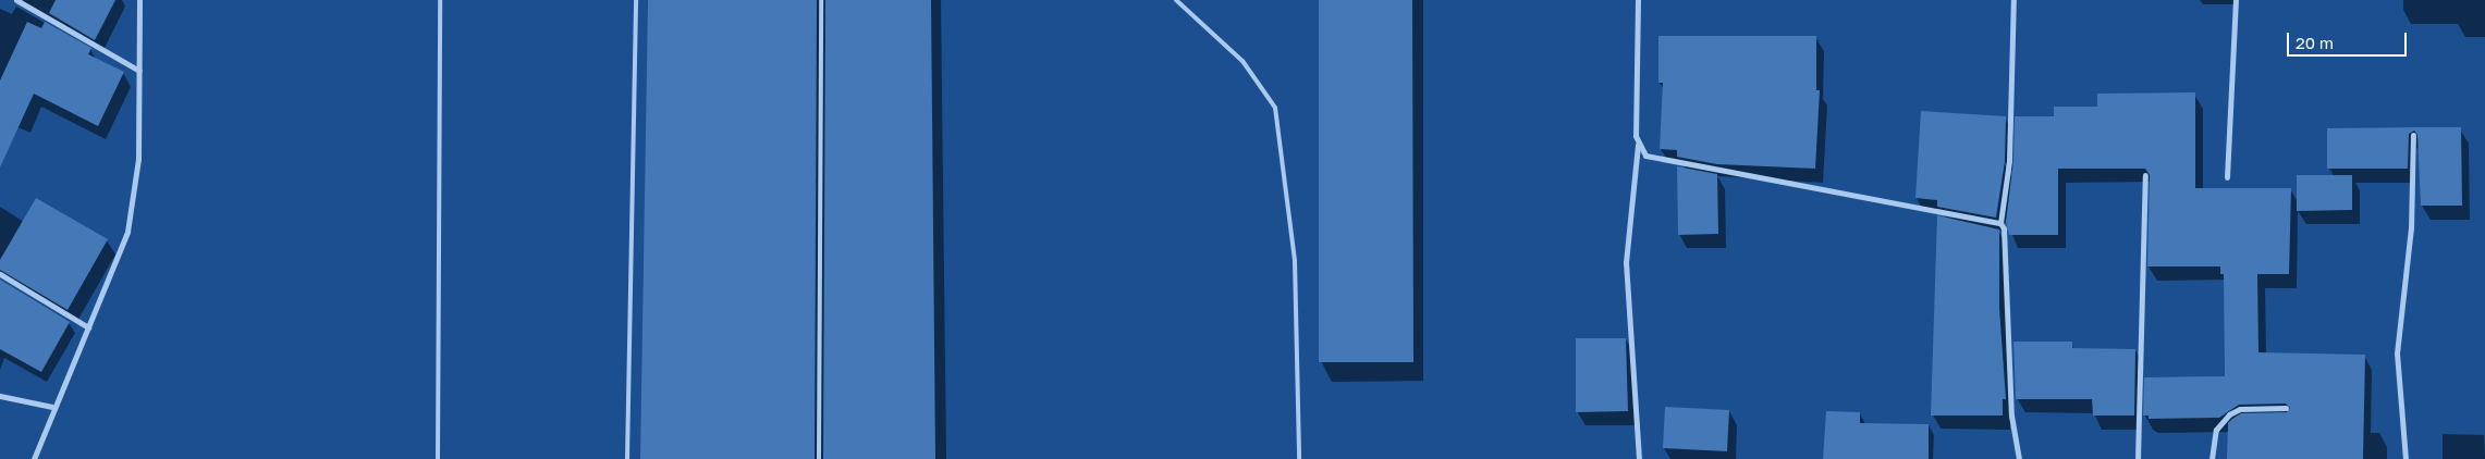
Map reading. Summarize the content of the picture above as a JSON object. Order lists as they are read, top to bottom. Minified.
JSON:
{"scale_bar":"20 m"}
